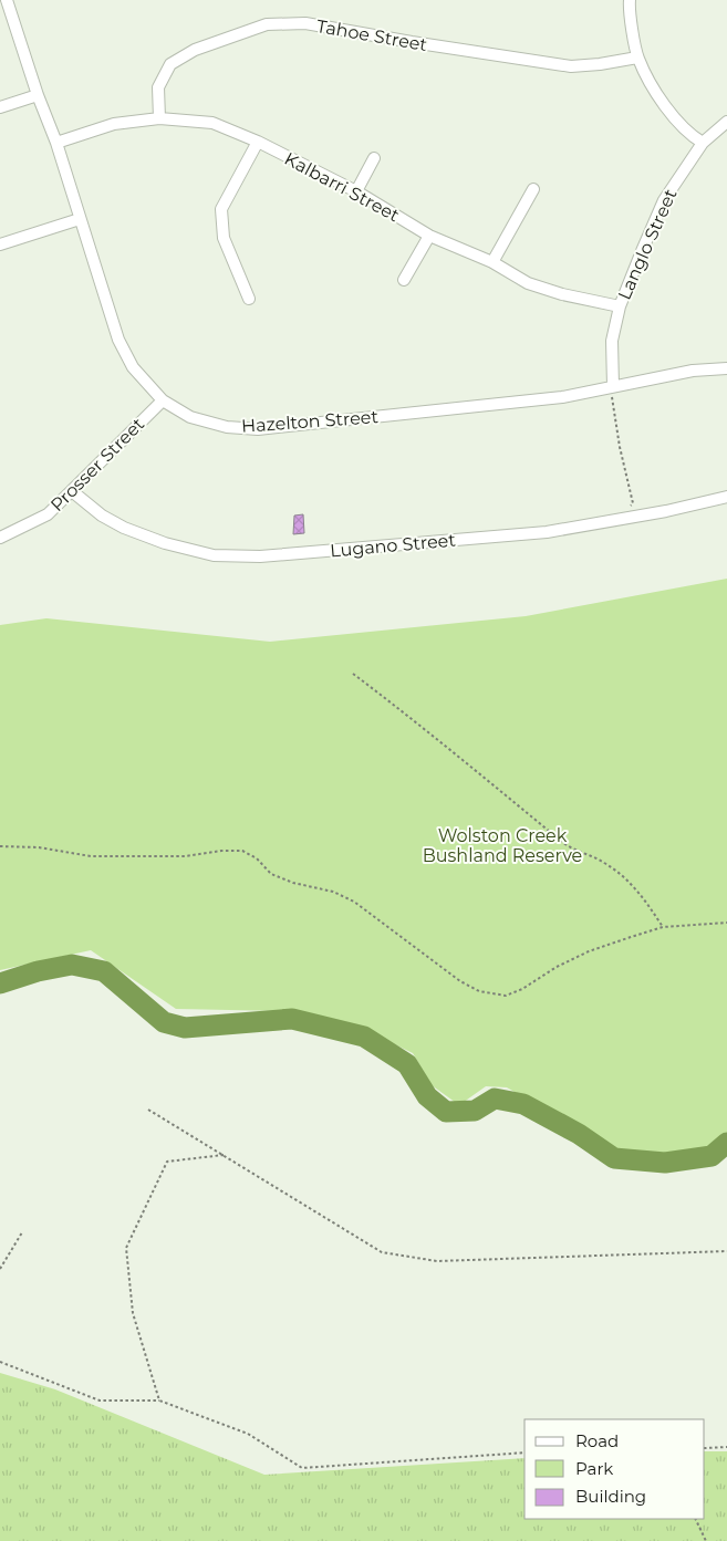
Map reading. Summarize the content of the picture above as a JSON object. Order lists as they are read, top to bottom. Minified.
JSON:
{"streets":{"street":["Tahoe Street","Kalbarri Street","Langlo Street","Hazelton Street","Prosser Street","Lugano Street"]},"crossings":[["Tahoe Street","Kalbarri Street"],["Kalbarri Street","Langlo Street"],["Kalbarri Street","Hazelton Street"],["Langlo Street","Hazelton Street"],["Hazelton Street","Prosser Street"],["Prosser Street","Lugano Street"]],"parks":["Wolston Creek Bushland Reserve"],"legend":["Road","Park","Building"]}
